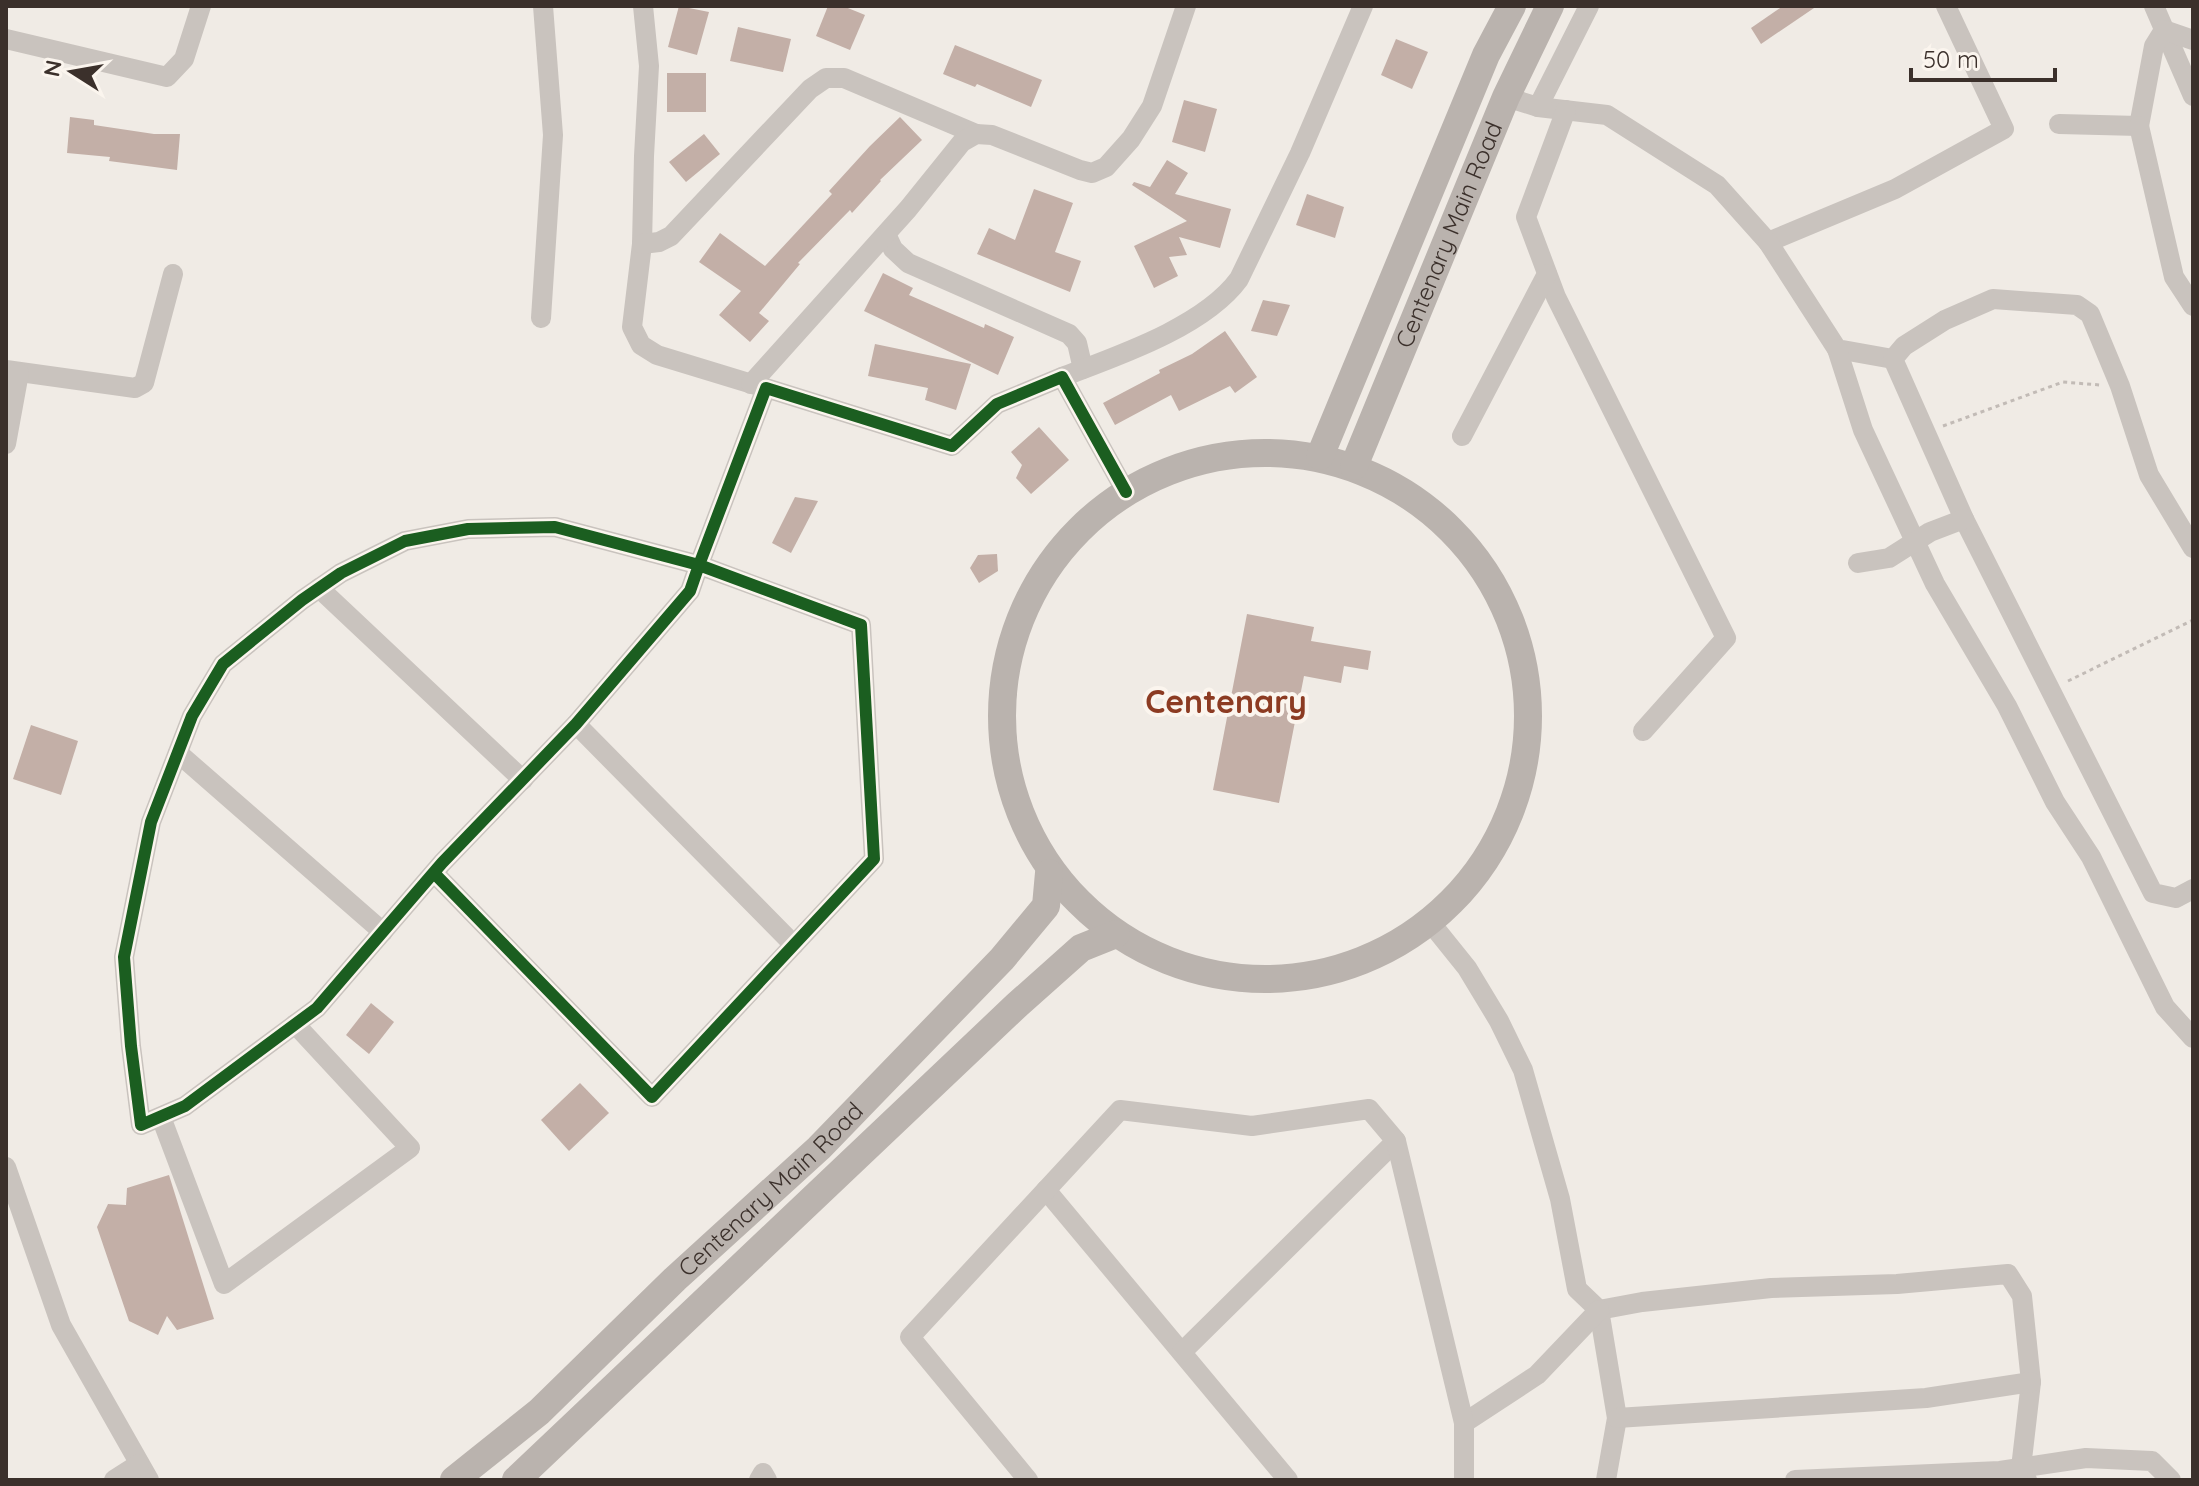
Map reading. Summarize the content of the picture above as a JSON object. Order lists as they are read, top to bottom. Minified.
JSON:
{"streets":{"street":["Centenary Main Road"]},"districts":["Centenary"],"scale_bar":"50 m","north":"left"}
